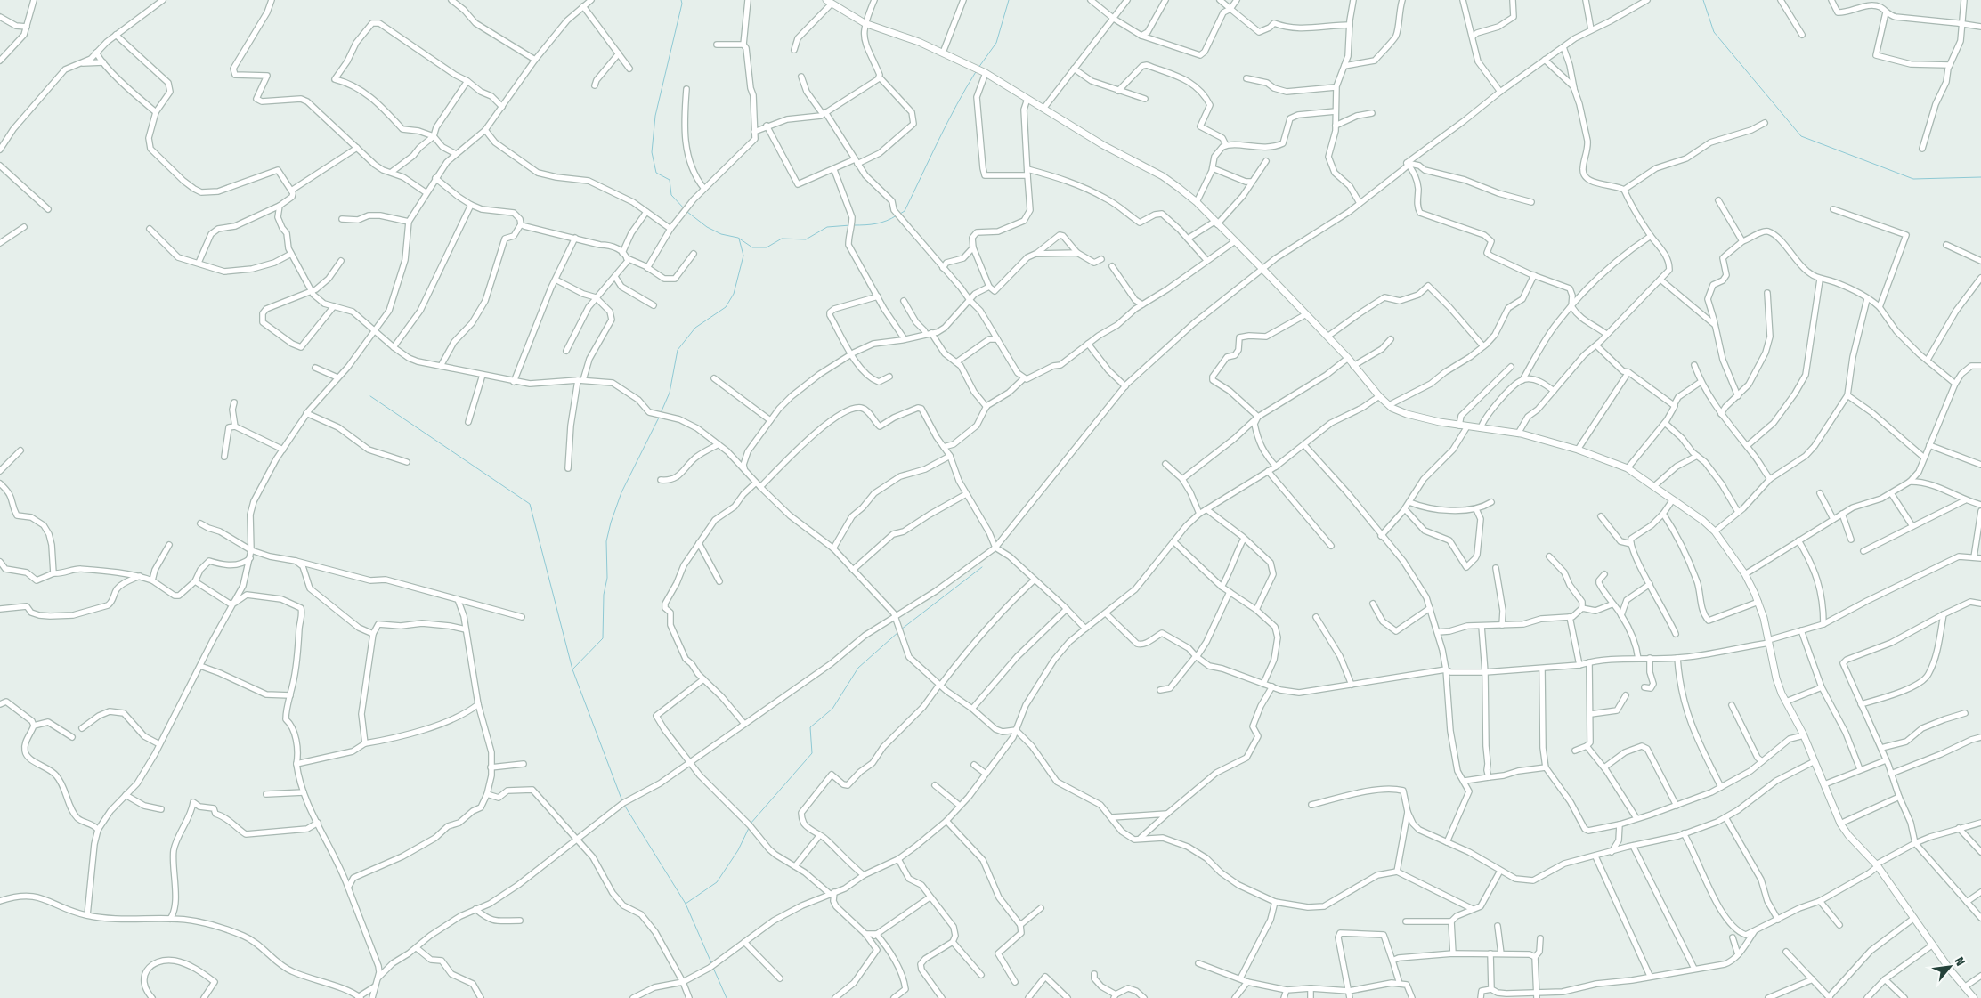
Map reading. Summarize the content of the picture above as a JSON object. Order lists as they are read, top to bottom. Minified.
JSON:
{"north":"top right"}
